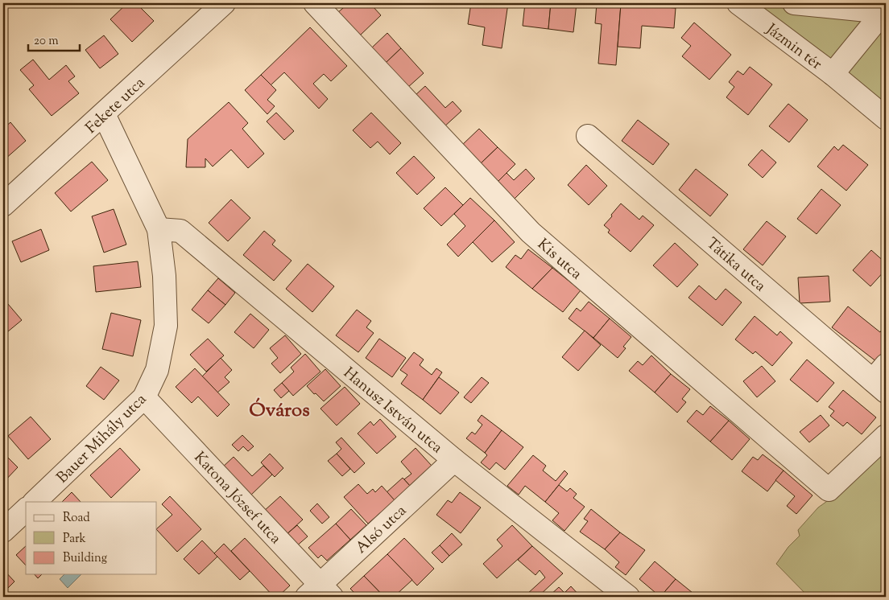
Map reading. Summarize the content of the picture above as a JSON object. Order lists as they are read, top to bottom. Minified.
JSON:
{"streets":{"street":["Jázmin tér","Fekete utca","Kis utca","Tátika utca","Hanusz István utca","Bauer Mihály utca","Katona József utca","Alsó utca"]},"crossings":[["Fekete utca","Bauer Mihály utca"],["Hanusz István utca","Bauer Mihály utca"],["Hanusz István utca","Alsó utca"],["Bauer Mihály utca","Katona József utca"],["Katona József utca","Alsó utca"]],"districts":["Óváros"],"legend":["Road","Park","Building"],"scale_bar":"20 m"}
